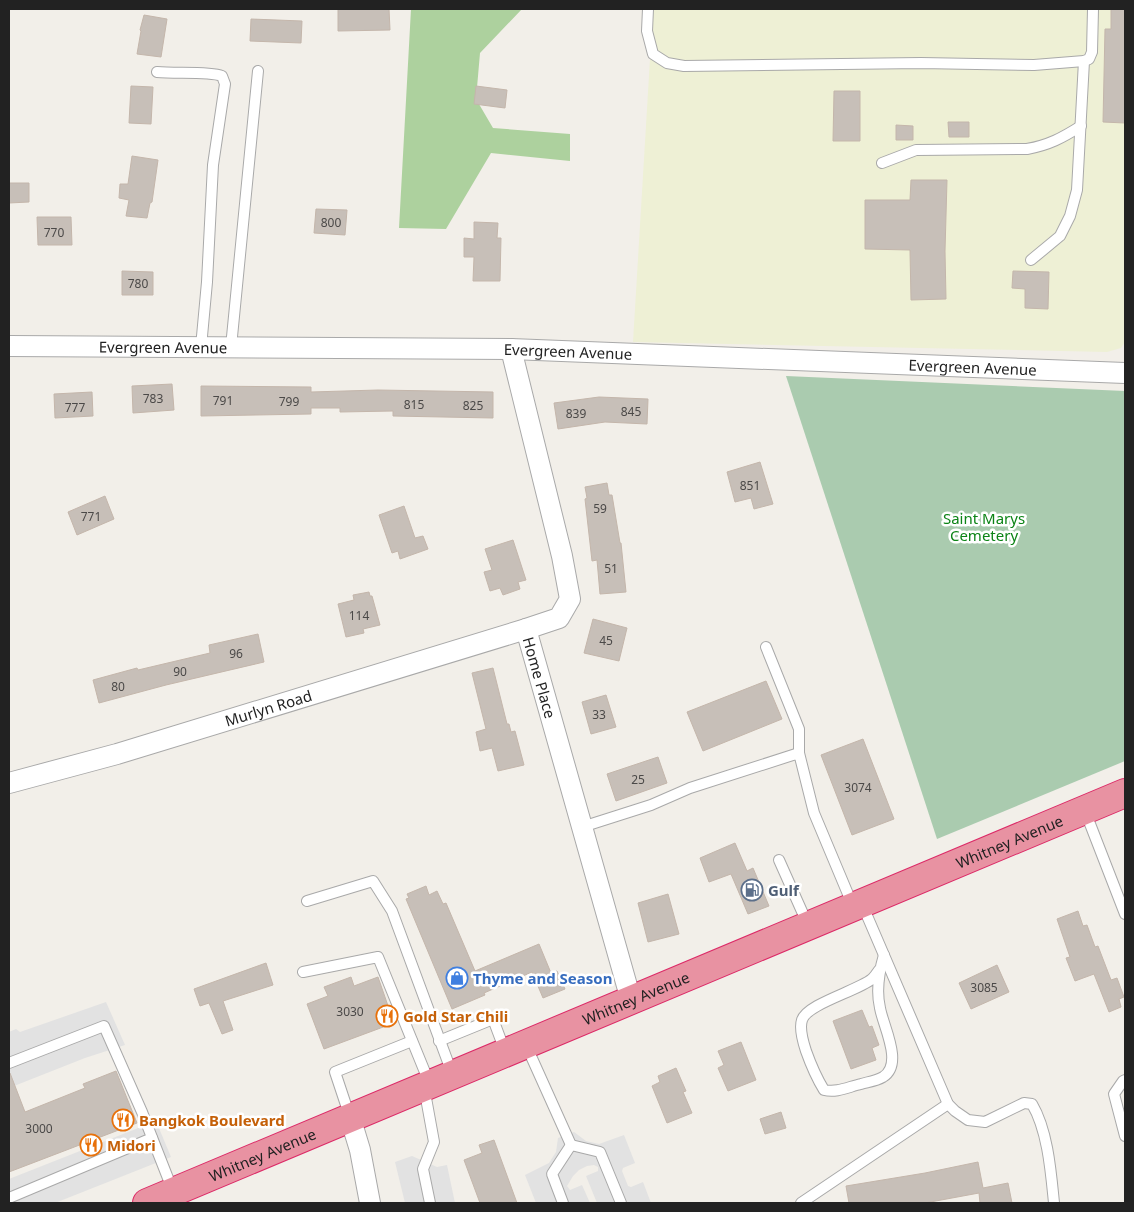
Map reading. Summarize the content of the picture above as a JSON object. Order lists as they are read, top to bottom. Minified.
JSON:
{"streets":{"highway":["Whitney Avenue"],"street":["Evergreen Avenue","Home Place","Murlyn Road"]},"crossings":[["Evergreen Avenue","Home Place"],["Home Place","Murlyn Road"],["Home Place","Whitney Avenue"]],"parks":["Saint Marys Cemetery"],"places":{"fuel station":["Gulf"],"shop":["Thyme and Season"],"restaurant":["Gold Star Chili","Bangkok Boulevard","Midori"]},"house_numbers":["800","770","780","783","791","799","815","825","777","845","839","851","59","771","51","114","45","96","90","80","33","25","3074","3085","3030","3000"]}
